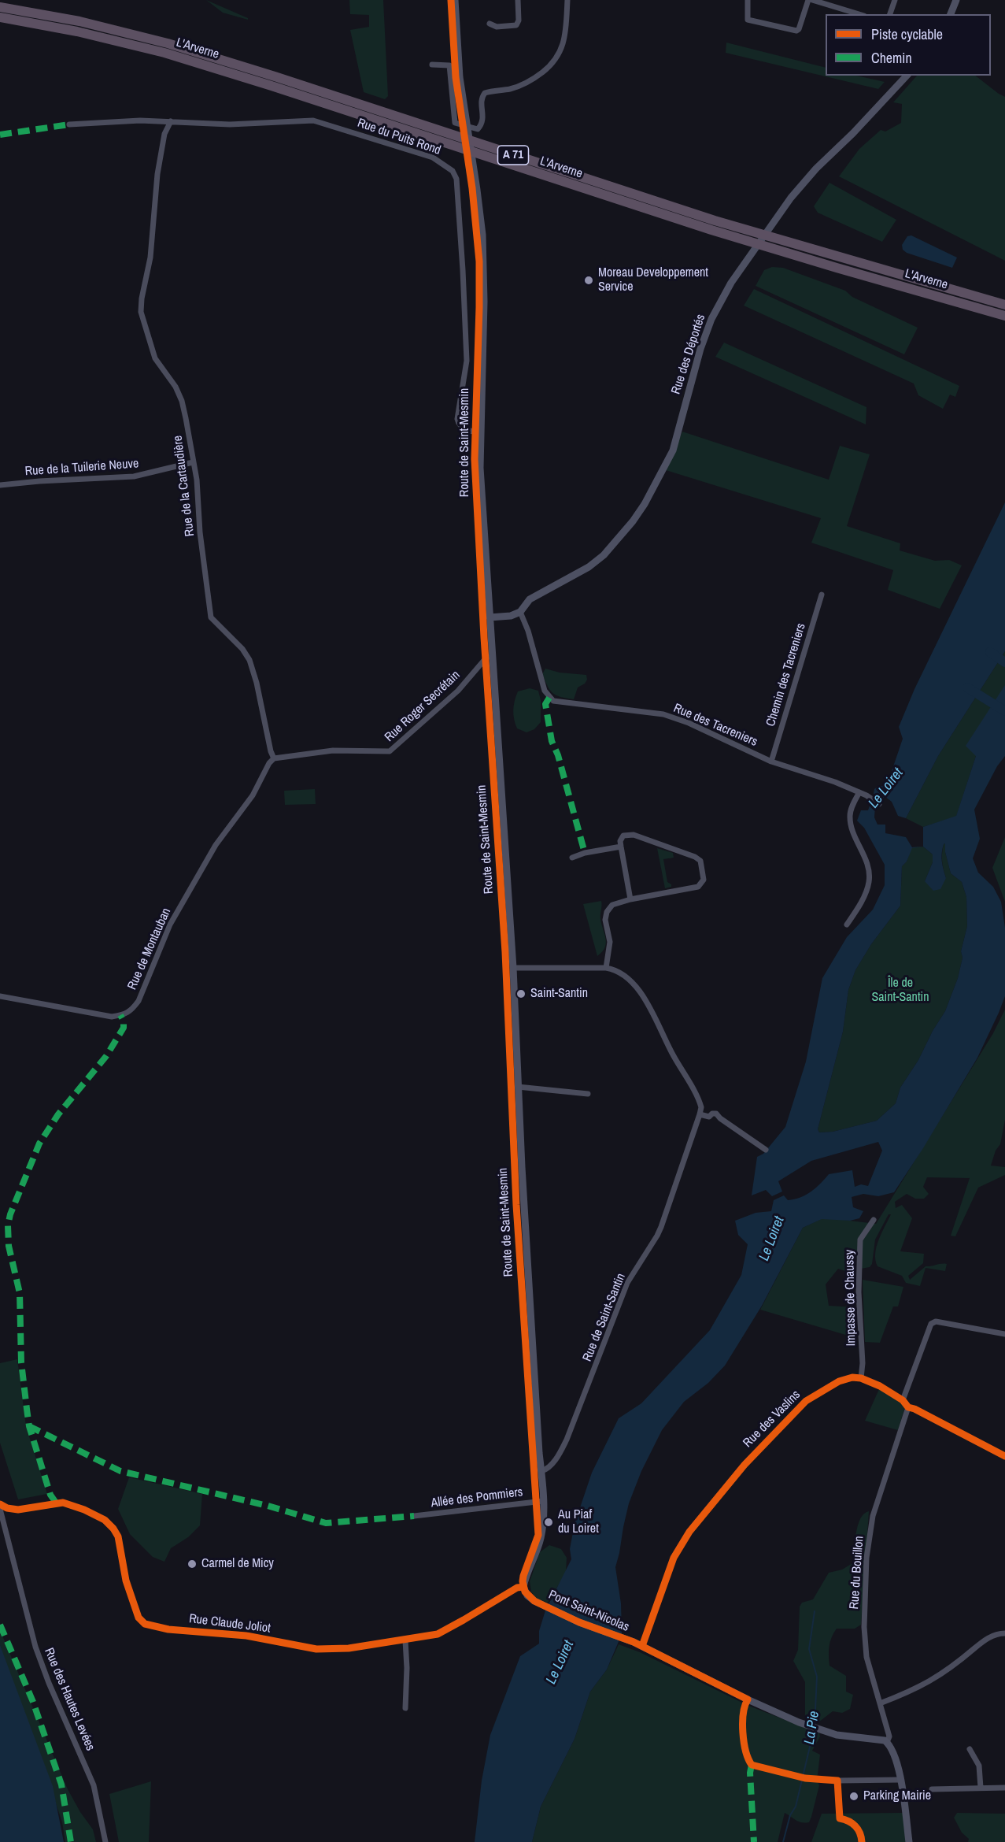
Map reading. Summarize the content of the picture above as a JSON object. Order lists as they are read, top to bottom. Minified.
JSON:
{"streets":{"highway":["L'Arverne","A 71"],"main road":["Rue des Déportés","Route de Saint-Mesmin","Pont Saint-Nicolas"],"street":["Rue du Puits Rond","Rue de la Tuilerie Neuve","Rue de la Cartaudière","Chemin des Tacreniers","Rue Roger Secrétain","Rue des Tacreniers","Rue de Montauban","Impasse de Chaussy","Rue de Saint-Santin","Rue des Vaslins","Allée des Pommiers","Rue du Bouillon","Rue Claude Joliot","Rue des Hautes Levées"]},"crossings":[["Rue du Puits Rond","Route de Saint-Mesmin"],["Rue du Puits Rond","Rue de la Cartaudière"],["Rue des Déportés","Rue des Tacreniers"],["Route de Saint-Mesmin","Rue Roger Secrétain"],["Route de Saint-Mesmin","Rue de Saint-Santin"],["Rue de la Tuilerie Neuve","Rue de la Cartaudière"],["Rue de la Cartaudière","Rue Roger Secrétain"],["Rue de la Cartaudière","Rue de Montauban"],["Chemin des Tacreniers","Rue des Tacreniers"],["Rue Roger Secrétain","Rue de Montauban"],["Impasse de Chaussy","Rue des Vaslins"],["Rue des Vaslins","Pont Saint-Nicolas"],["Rue du Bouillon","Pont Saint-Nicolas"],["Pont Saint-Nicolas","Rue Claude Joliot"]],"water":["Le Loiret","La Pie"],"parks":["Île de Saint-Santin"],"places":["Moreau Developpement Service","Saint-Santin","Au Piaf du Loiret","Carmel de Micy","Parking Mairie"],"legend":["Piste cyclable","Chemin"]}
